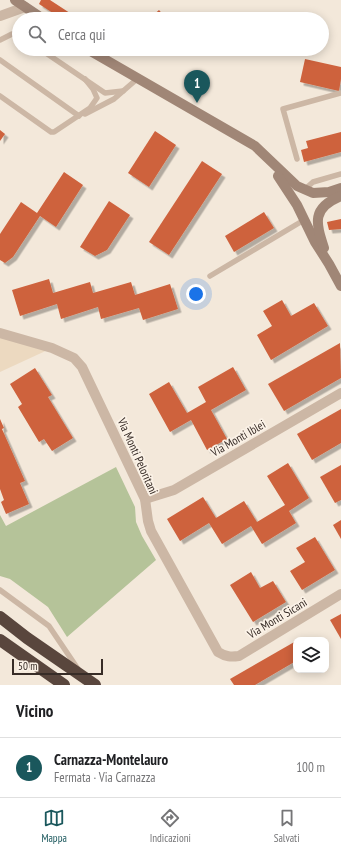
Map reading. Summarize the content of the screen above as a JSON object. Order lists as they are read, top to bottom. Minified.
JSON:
{"streets":{"street":["Via Monti Iblei","Via Monti Peloritani","Via Monti Sicani"]},"crossings":[["Via Monti Iblei","Via Monti Peloritani"],["Via Monti Peloritani","Via Monti Sicani"]],"scale_bar":"50 m","page":{"search":"Cerca qui","pins":"1","scale":"50 m","heading":"Vicino","list":[{"mark":"1","name":"Carnazza-Montelauro","note":"Fermata · Via Carnazza","value":"100 m"}],"nav":["Mappa","Indicazioni","Salvati"]}}
